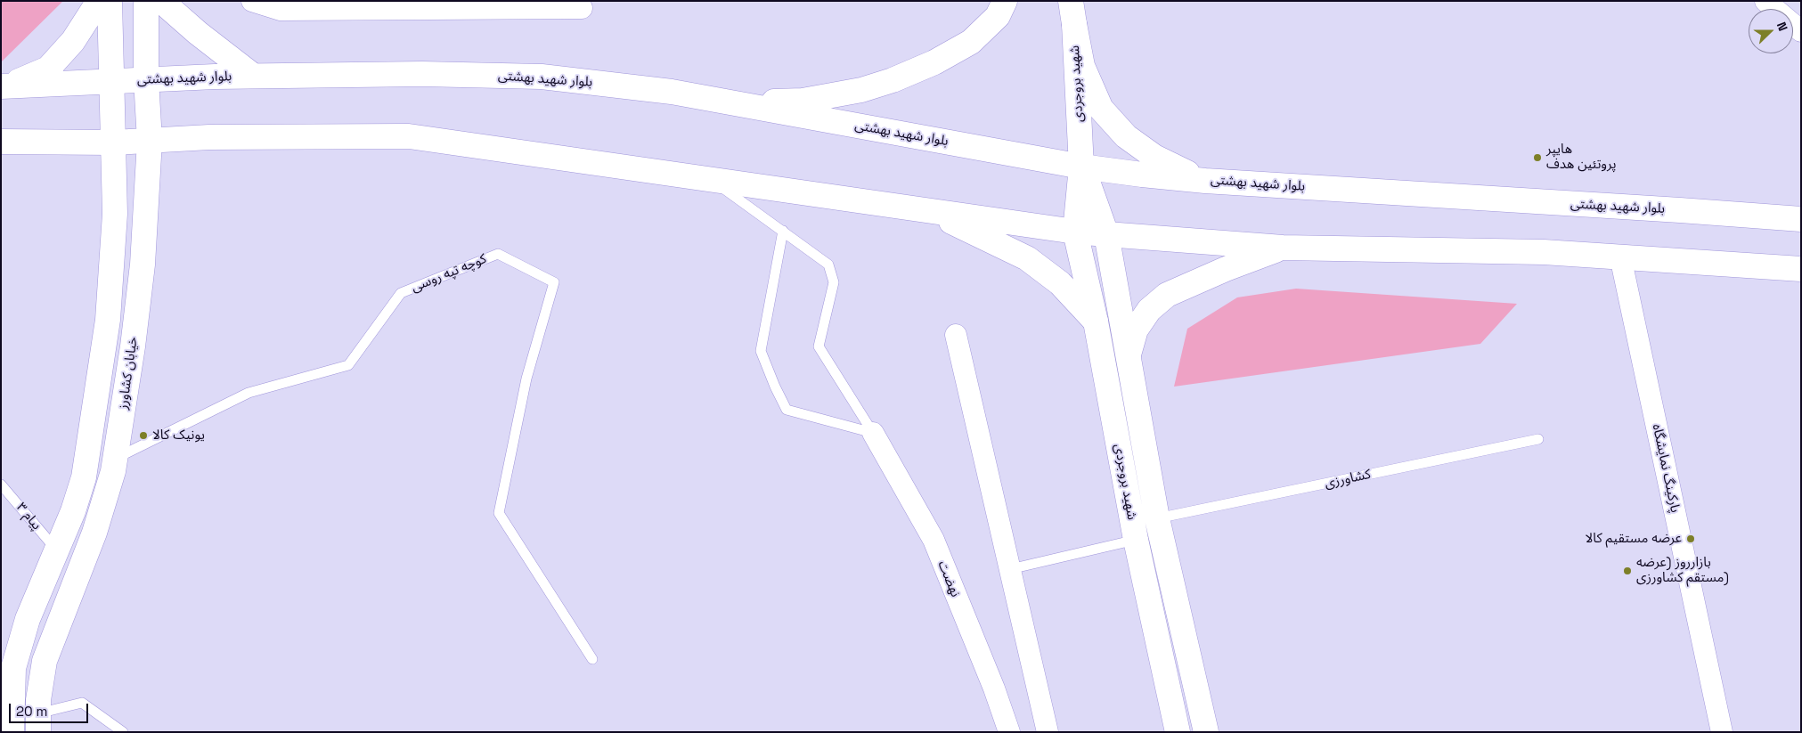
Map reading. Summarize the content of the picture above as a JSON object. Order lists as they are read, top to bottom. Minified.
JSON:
{"streets":{"main road":["بلوار شهید بهشتی","شهید بروجردی","خیابان کشاورز"],"street":["پارکینگ نمایشگاه","نهضت"],"lane":["کوچه تپه روسی","کشاورزی","پیام ۳"]},"crossings":[["بلوار شهید بهشتی","شهید بروجردی"],["بلوار شهید بهشتی","خیابان کشاورز"],["شهید بروجردی","کشاورزی"],["کوچه تپه روسی","خیابان کشاورز"],["خیابان کشاورز","پیام ۳"]],"places":["هایپر پروتئین هدف","یونیک کالا","عرضه مستقیم کالا","بازارروز (عرضه مستقم کشاورزی)"],"scale_bar":"20 m","north":"right"}
